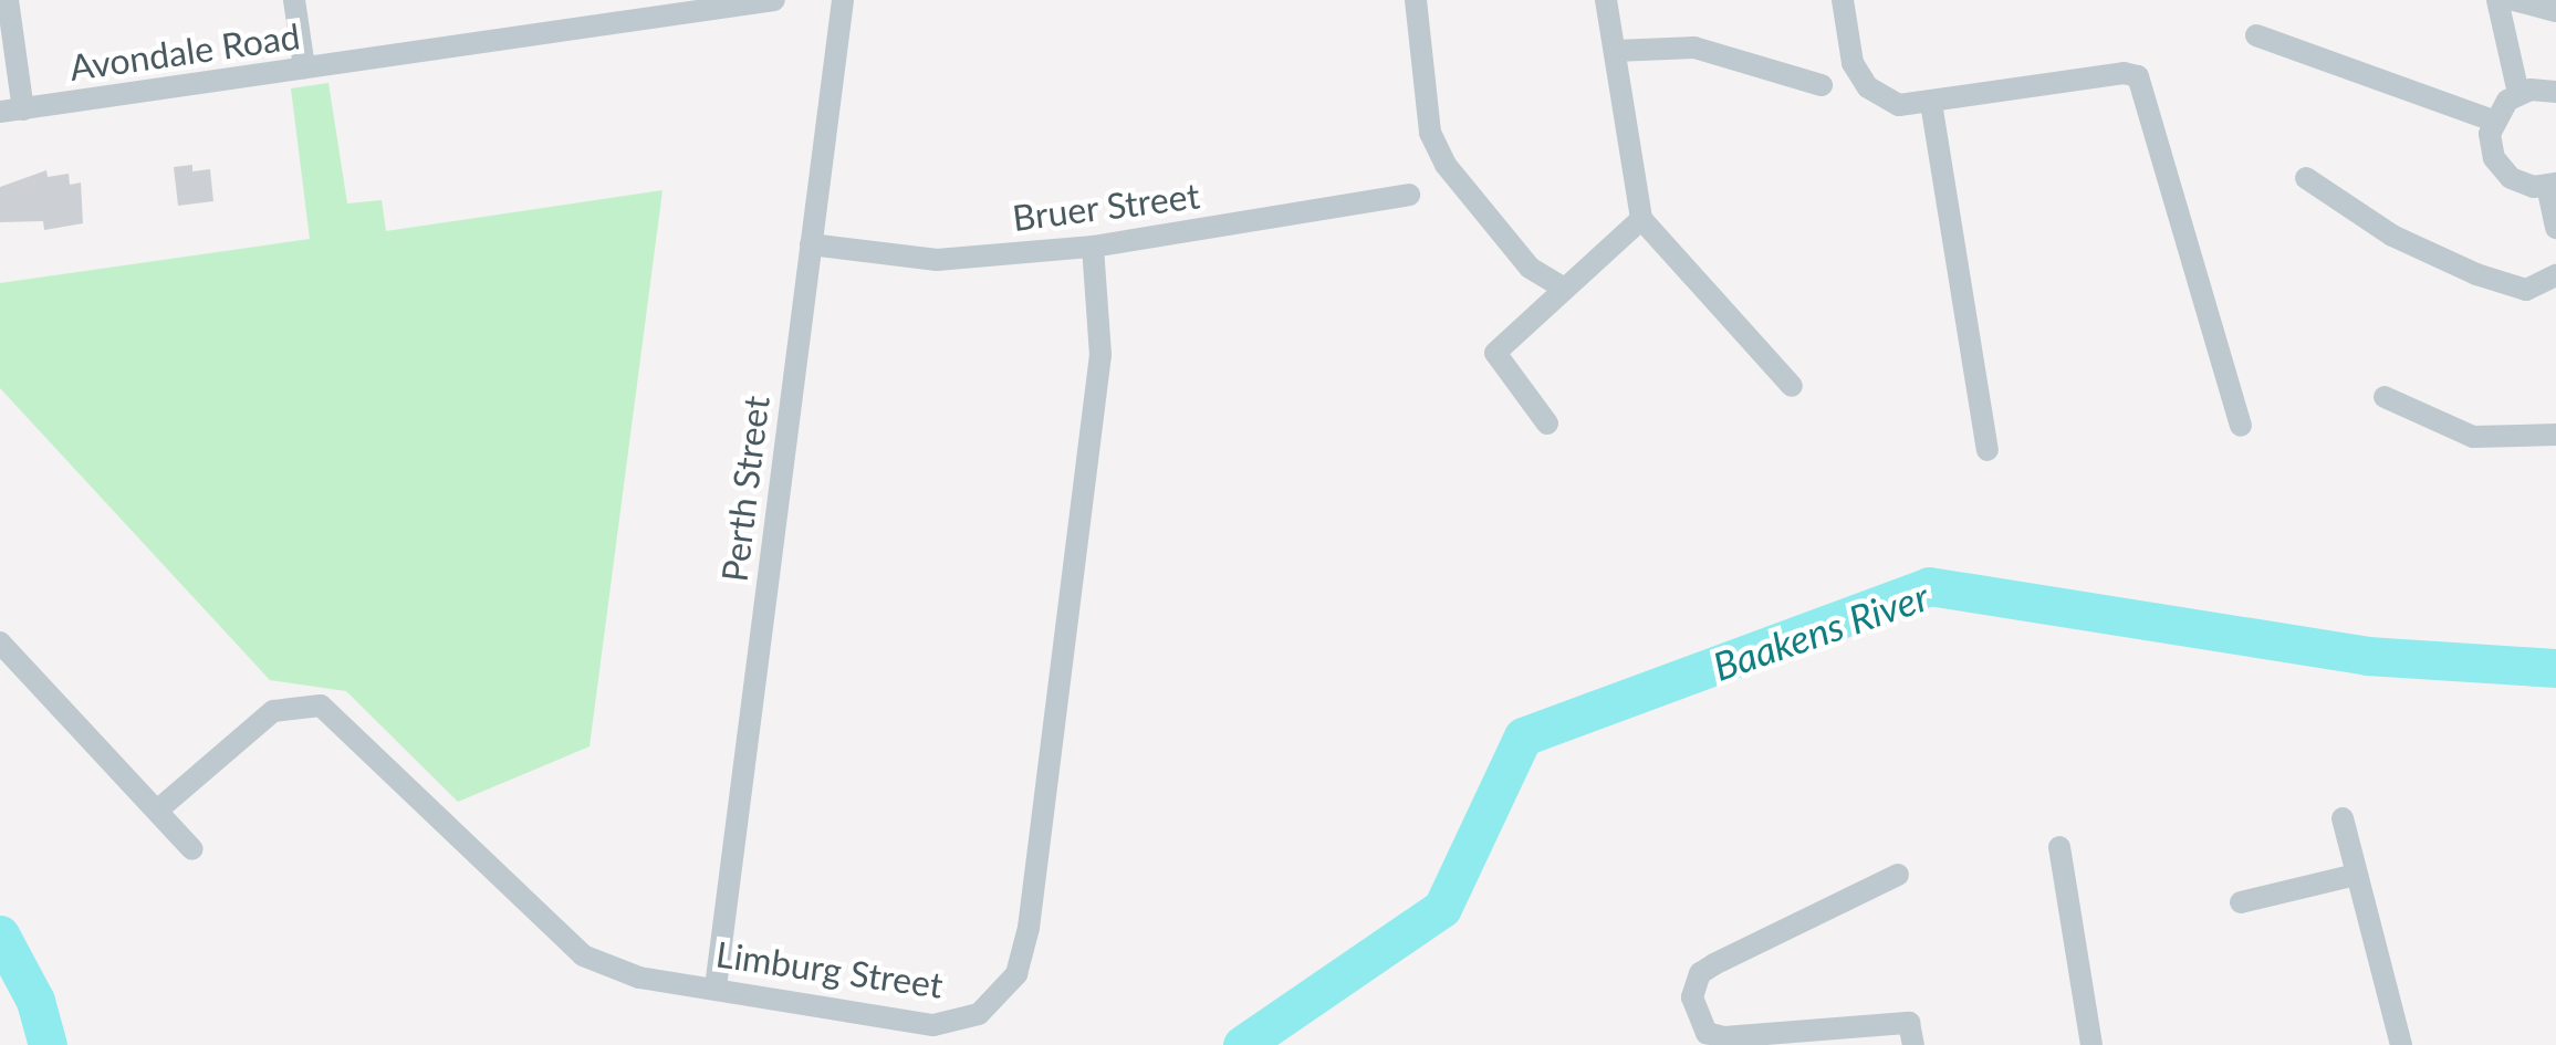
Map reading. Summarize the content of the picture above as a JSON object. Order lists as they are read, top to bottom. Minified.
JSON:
{"streets":{"street":["Avondale Road","Bruer Street","Perth Street","Limburg Street"]},"crossings":[["Bruer Street","Perth Street"],["Bruer Street","Limburg Street"],["Perth Street","Limburg Street"]],"water":["Baakens River"]}
